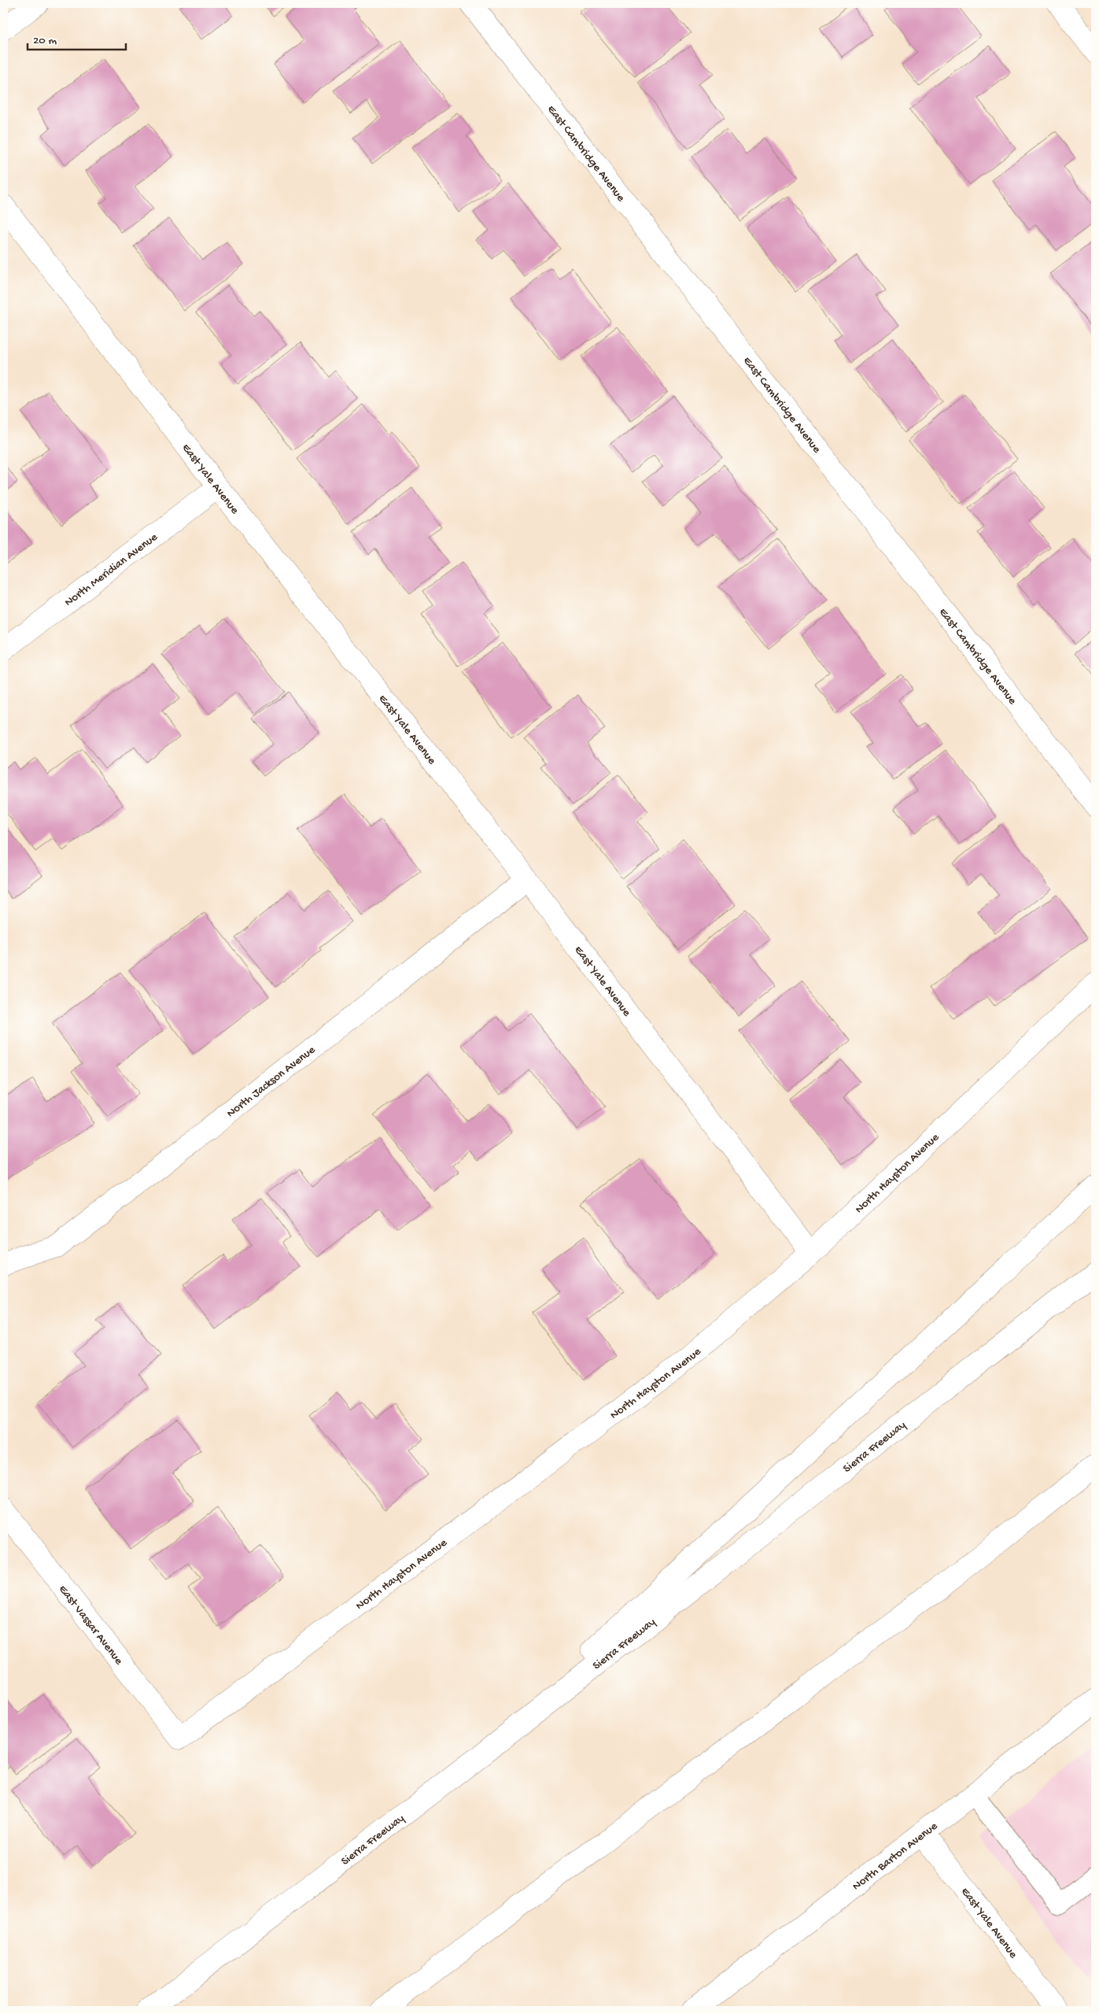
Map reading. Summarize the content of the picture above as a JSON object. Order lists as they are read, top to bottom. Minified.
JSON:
{"streets":{"main road":["East Cambridge Avenue","East Yale Avenue","North Meridian Avenue","North Jackson Avenue","North Hayston Avenue","Sierra Freeway","East Vassar Avenue","North Barton Avenue"]},"crossings":[["East Yale Avenue","North Meridian Avenue"],["East Yale Avenue","North Jackson Avenue"],["East Yale Avenue","North Hayston Avenue"],["East Yale Avenue","North Barton Avenue"],["North Hayston Avenue","East Vassar Avenue"]],"scale_bar":"20 m"}
